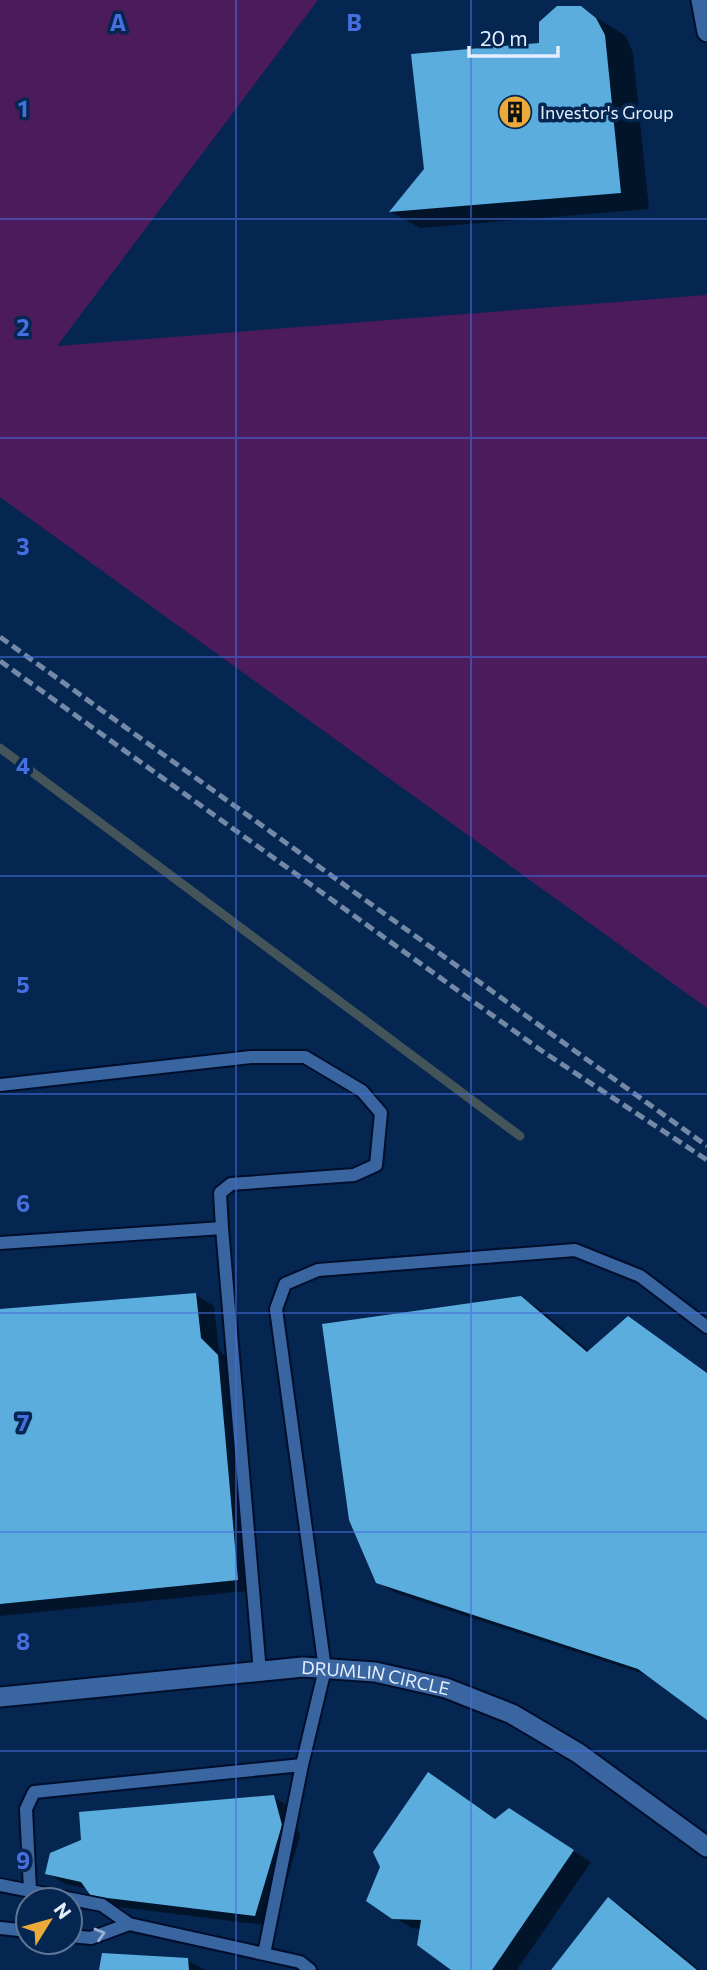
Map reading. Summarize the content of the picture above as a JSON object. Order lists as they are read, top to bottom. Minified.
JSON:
{"streets":{"street":["DRUMLIN CIRCLE"]},"places":{"building":["Investor's Group"]},"scale_bar":"20 m","north":"top right","grid":{"columns":["A","B"],"rows":["1","2","3","4","5","6","7","8","9"]}}
